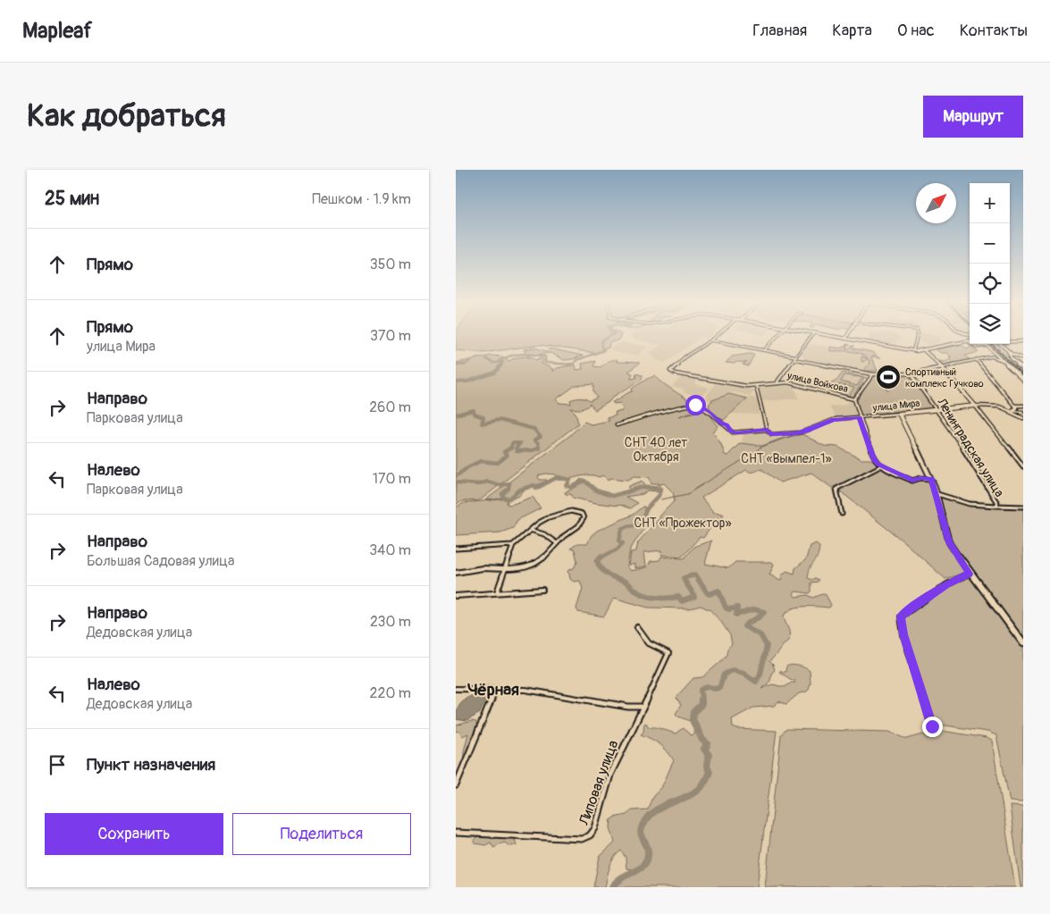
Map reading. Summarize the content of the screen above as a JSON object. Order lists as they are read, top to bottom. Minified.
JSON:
{"streets":{"street":["улица Войкова","улица Мира","Ленинградская улица","Липовая улица"]},"crossings":[["улица Войкова","улица Мира"],["улица Войкова","Ленинградская улица"],["улица Мира","Ленинградская улица"]],"districts":["Чёрная"],"parks":["СНТ 40 лет Октября","СНТ «Вымпел-1»","СНТ «Прожектор»"],"places":{"sports":["Спортивный комплекс Гучково"]},"north":"top right","page":{"header":"Mapleaf","nav":["Главная","Карта","О нас","Контакты"],"buttons":["Маршрут",["Сохранить","Поделиться"]],"title":"Как добраться","heading":["25 мин","Пешком · 1.9 km"],"map_buttons":["+","−"],"list":[["Прямо","350 m"],["Прямо","улица Мира","370 m"],["Направо","Парковая улица","260 m"],["Налево","Парковая улица","170 m"],["Направо","Большая Садовая улица","340 m"],["Направо","Дедовская улица","230 m"],["Налево","Дедовская улица","220 m"],"Пункт назначения"]}}
